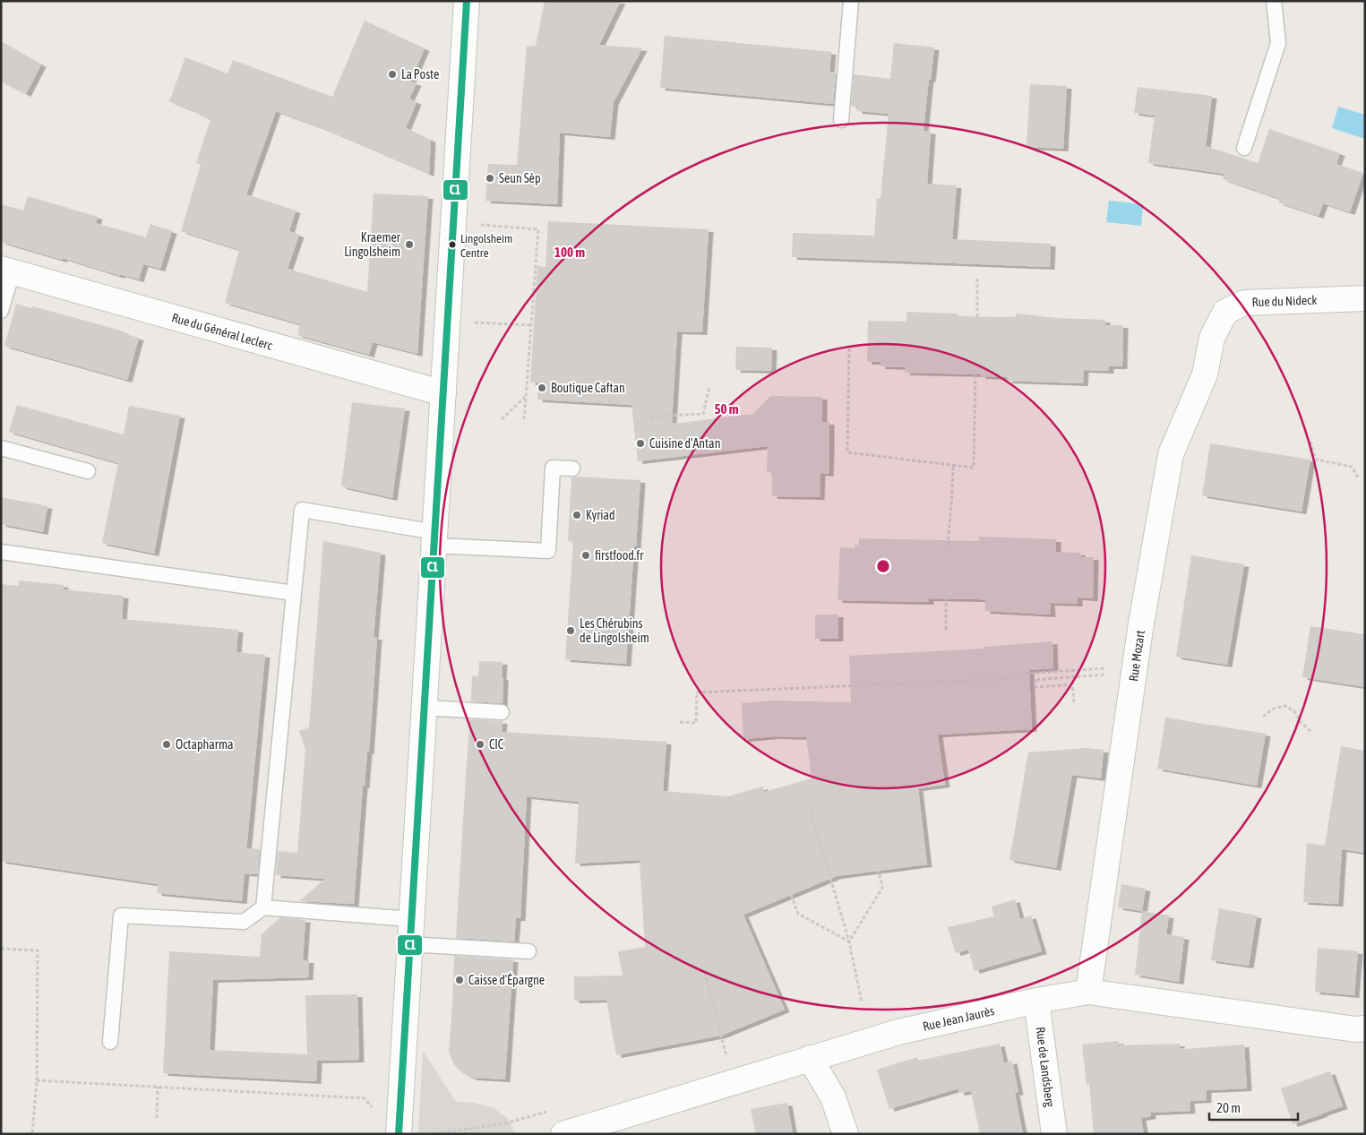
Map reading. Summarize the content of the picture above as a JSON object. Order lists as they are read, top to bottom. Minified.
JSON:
{"streets":{"street":["Rue du Nideck","Rue du Général Leclerc","Rue Mozart","Rue Jean Jaurès","Rue de Landsberg"]},"crossings":[["Rue du Nideck","Rue Mozart"],["Rue Mozart","Rue Jean Jaurès"],["Rue Jean Jaurès","Rue de Landsberg"]],"places":["La Poste","Seun Sèp","Kraemer Lingolsheim","Lingolsheim Centre","Boutique Caftan","Cuisine d'Antan","Kyriad","firstfood.fr","Les Chérubins de Lingolsheim","Octapharma","CIC","Caisse d'Épargne"],"lines":["transit line C1"],"scale_bar":"20 m","rings":["100 m","50 m"]}
